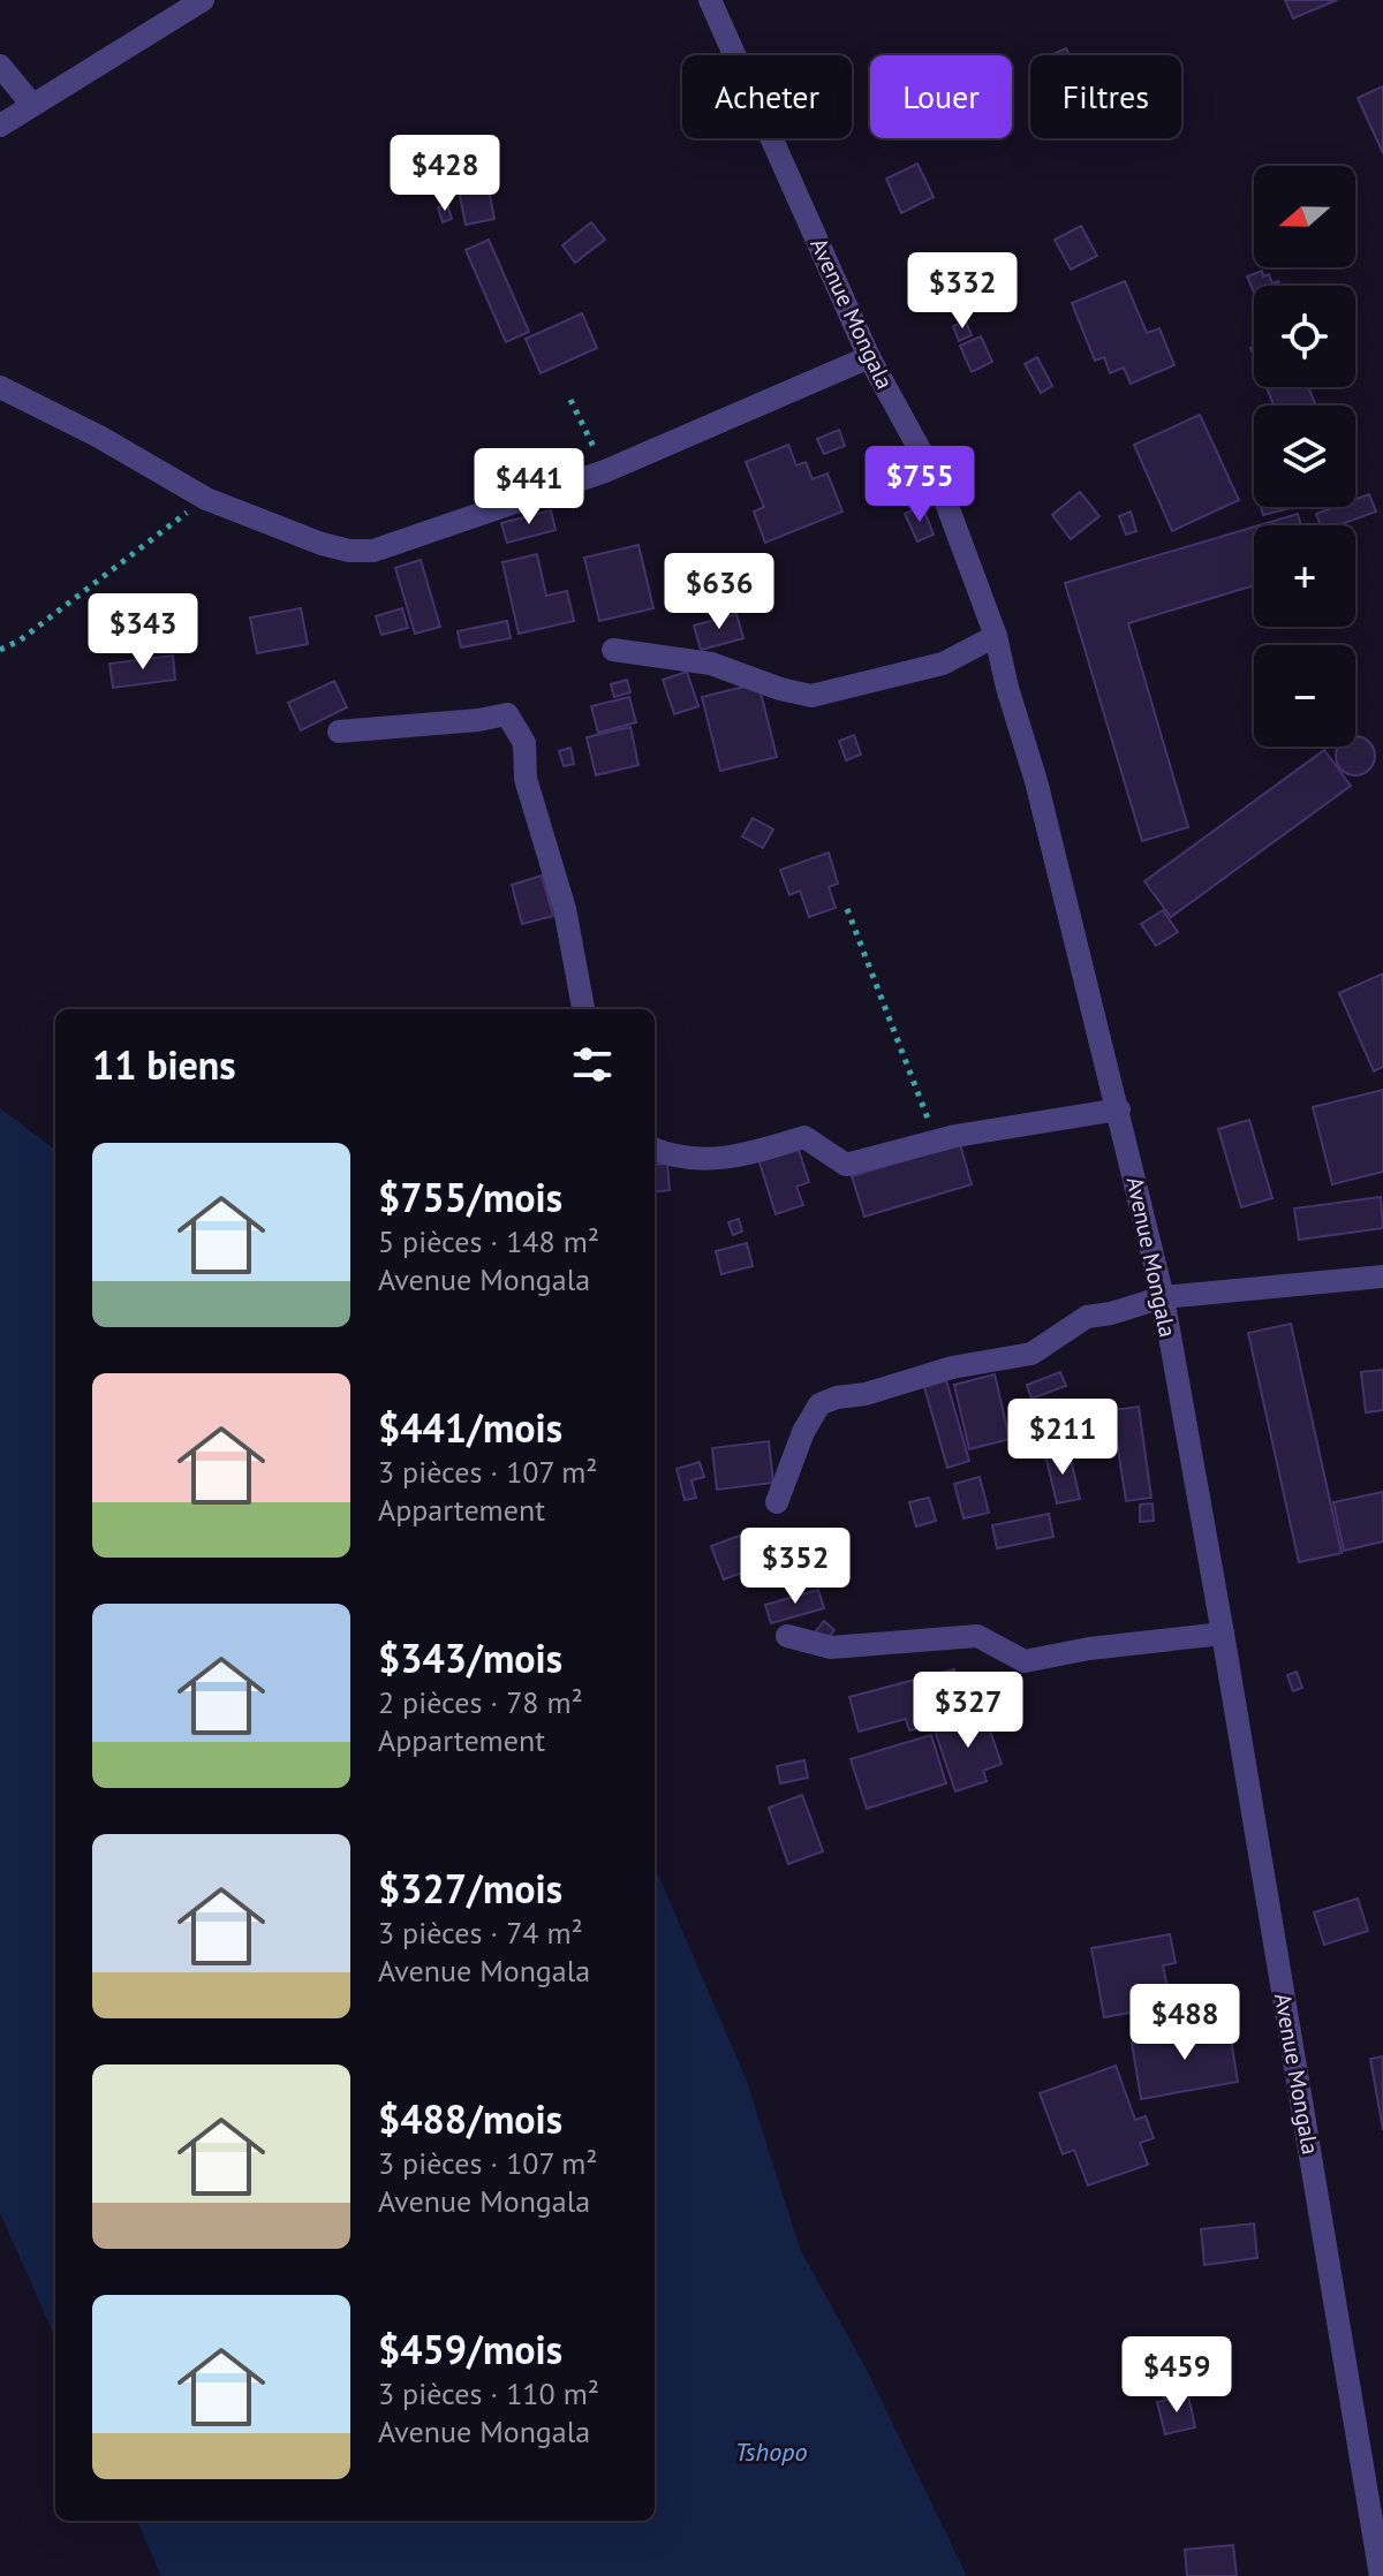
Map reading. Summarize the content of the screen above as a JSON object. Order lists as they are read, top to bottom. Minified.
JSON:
{"streets":{"street":["Avenue Mongala"]},"water":["Tshopo"],"north":"left","page":{"chip":["Acheter","Louer","Filtres"],"price":["$428","$332","$755","$441","$636","$343","$211","$352","$327","$488","$459"],"map_buttons":["+","−"],"heading":"11 biens","list":[{"name":"$755/mois","note":"5 pièces · 148 m² · Avenue Mongala"},{"name":"$441/mois","note":"3 pièces · 107 m² · Appartement"},{"name":"$343/mois","note":"2 pièces · 78 m² · Appartement"},{"name":"$327/mois","note":"3 pièces · 74 m² · Avenue Mongala"},{"name":"$488/mois","note":"3 pièces · 107 m² · Avenue Mongala"},{"name":"$459/mois","note":"3 pièces · 110 m² · Avenue Mongala"}]}}
